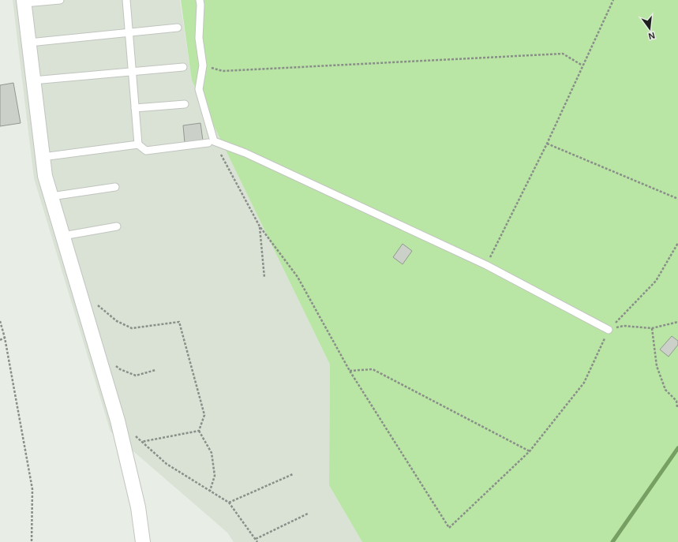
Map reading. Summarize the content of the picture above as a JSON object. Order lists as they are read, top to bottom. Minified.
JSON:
{"north":"bottom"}
